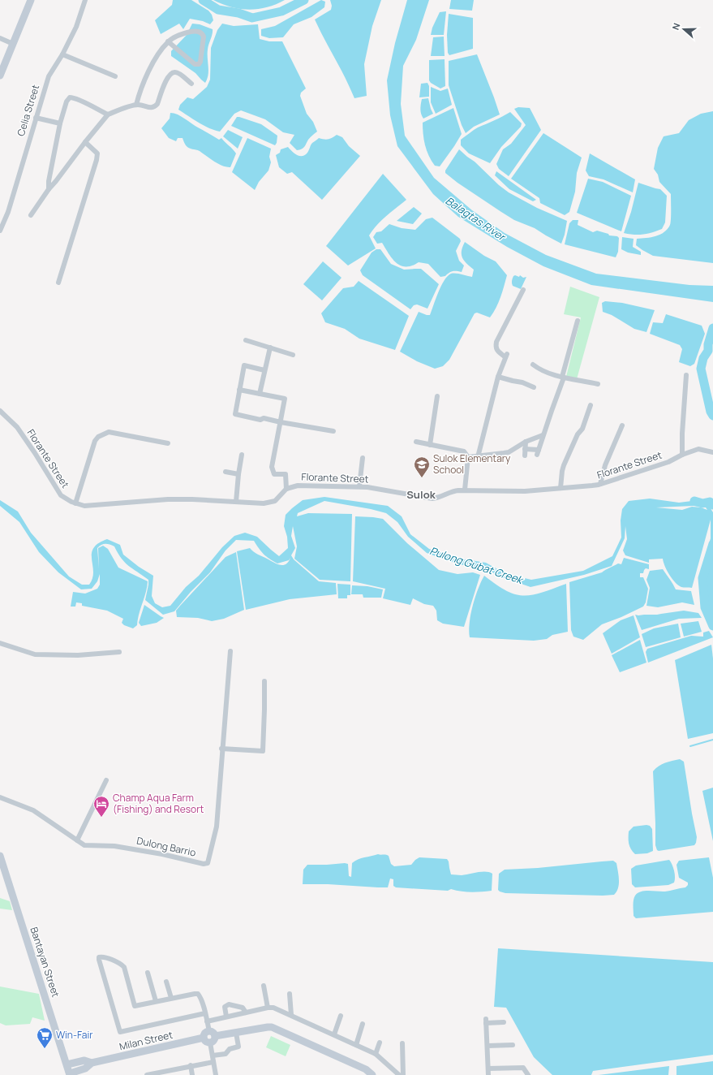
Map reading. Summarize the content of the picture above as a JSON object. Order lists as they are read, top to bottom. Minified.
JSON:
{"streets":{"street":["Celia Street","Florante Street","Dulong Barrio","Bantayan Street","Milan Street"]},"crossings":[["Bantayan Street","Milan Street"]],"districts":["Sulok"],"water":["Balagtas River","Pulong Gubat Creek"],"places":{"school or university":["Sulok Elementary School"],"hotel":["Champ Aqua Farm (Fishing) and Resort"],"supermarket":["Win-Fair"]},"north":"left"}
